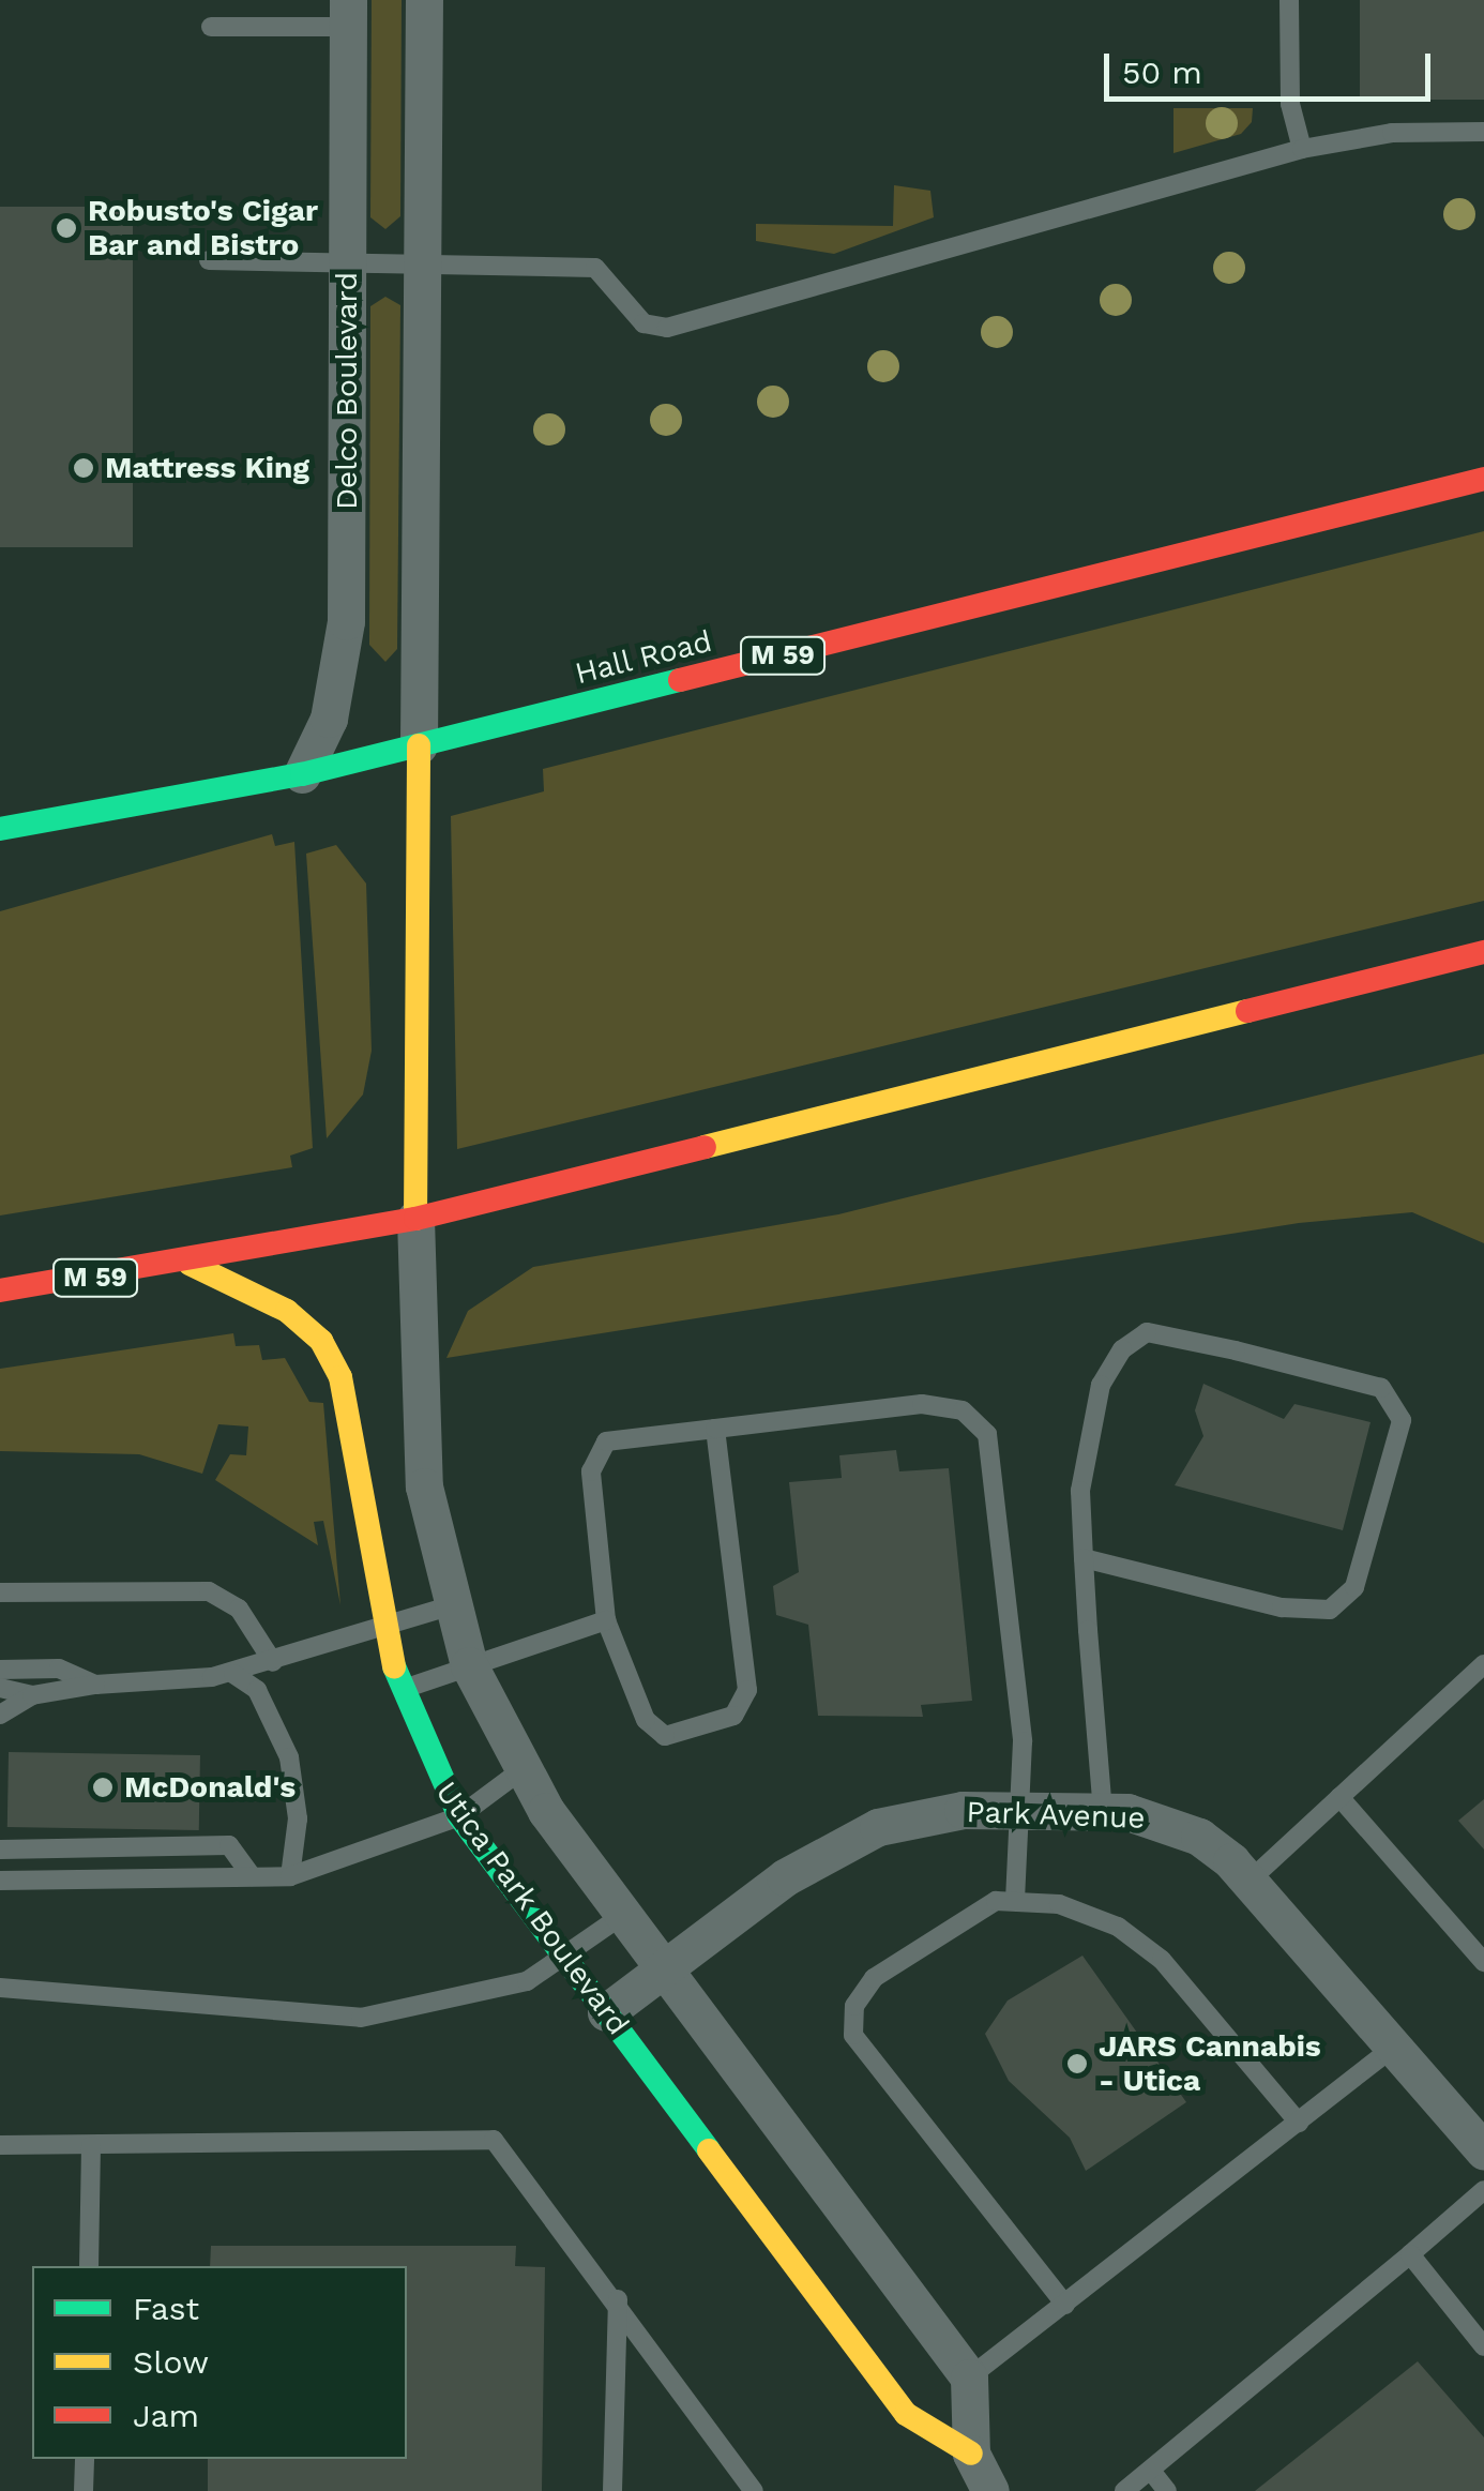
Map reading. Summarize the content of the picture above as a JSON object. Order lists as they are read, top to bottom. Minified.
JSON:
{"streets":{"main road":["M 59","Hall Road","Utica Park Boulevard"],"street":["Delco Boulevard","Park Avenue"]},"crossings":[["Delco Boulevard","Hall Road"],["M 59","Utica Park Boulevard"],["Park Avenue","Utica Park Boulevard"]],"places":["Robusto's Cigar Bar and Bistro","Mattress King","McDonald's","JARS Cannabis - Utica"],"legend":["Fast","Slow","Jam"],"scale_bar":"50 m"}
